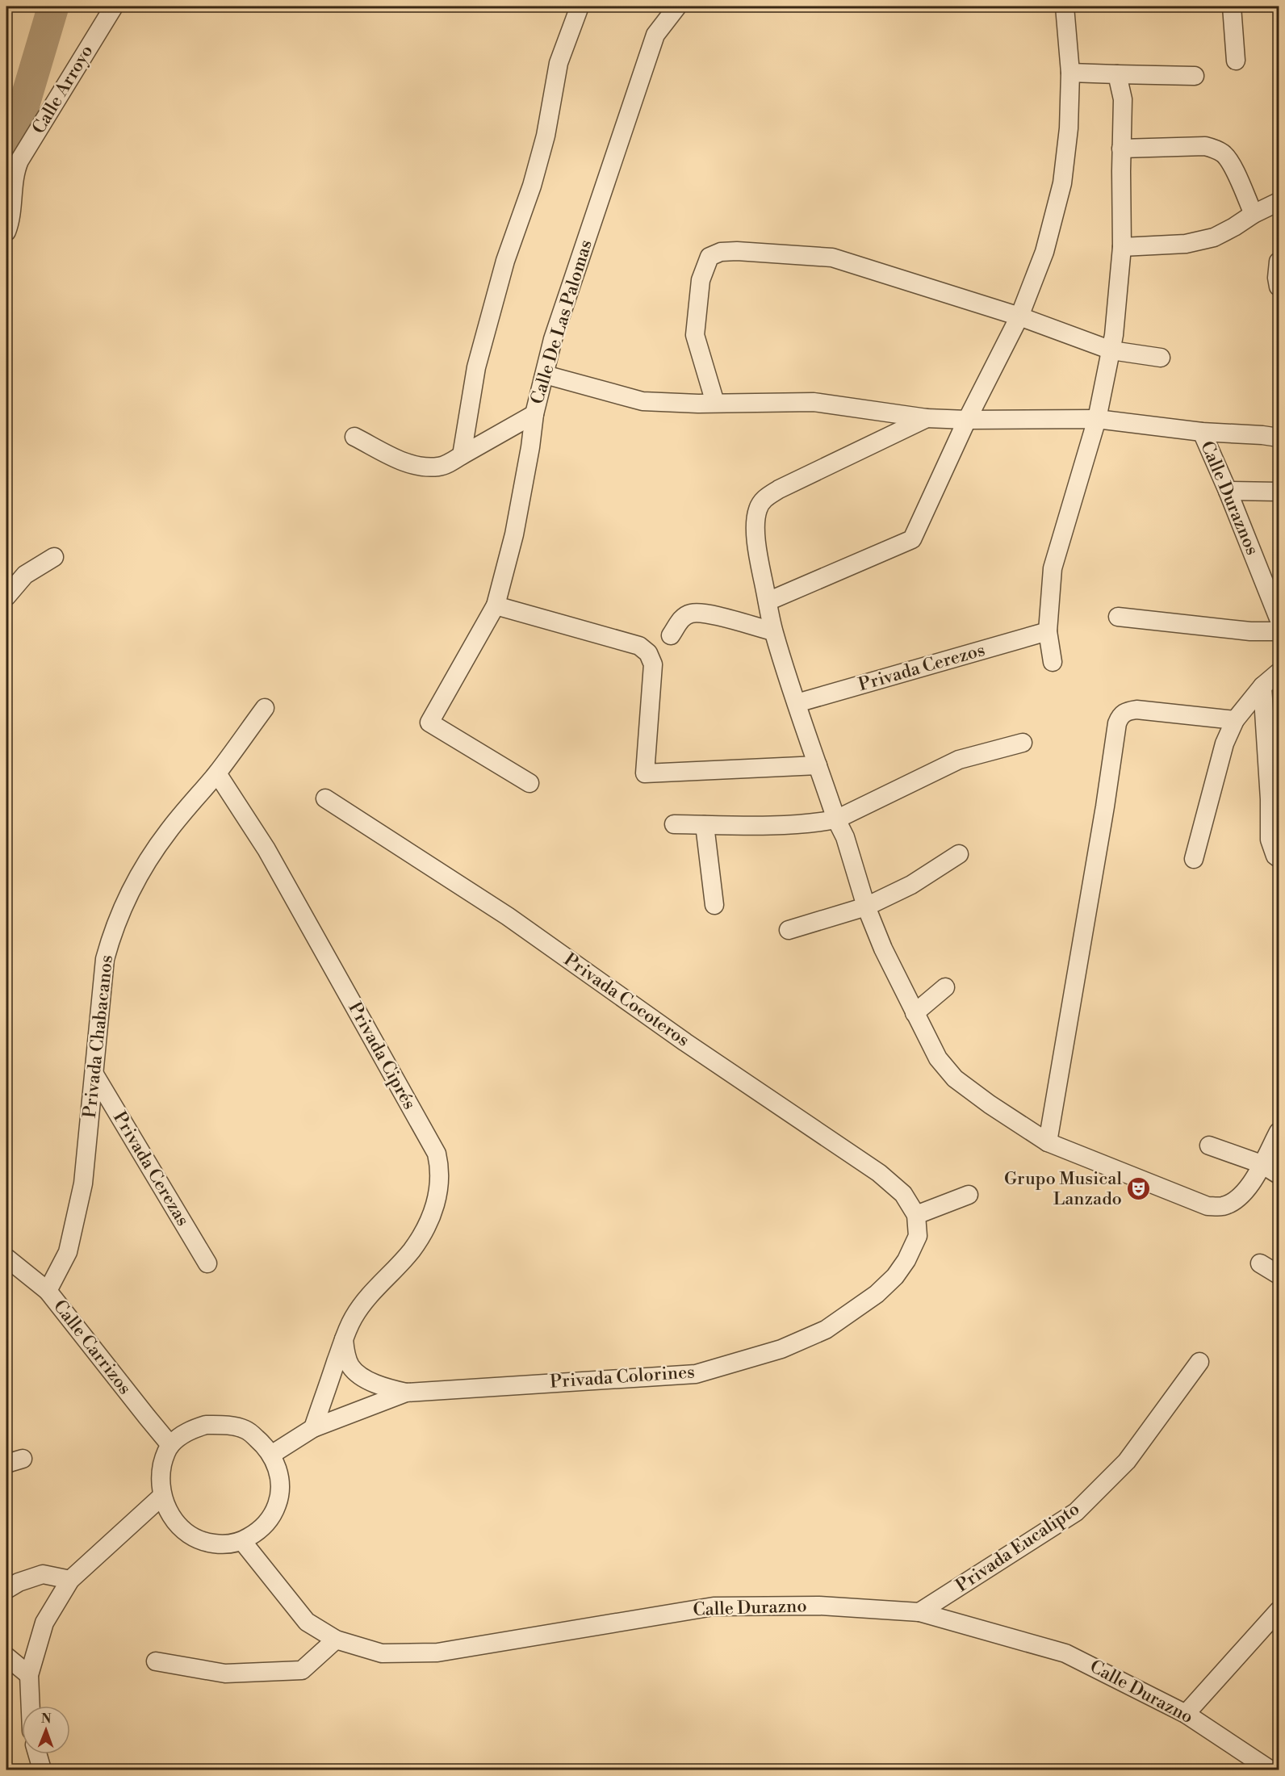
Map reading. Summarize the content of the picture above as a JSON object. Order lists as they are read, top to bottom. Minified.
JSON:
{"streets":{"street":["Calle Arroyo","Calle De Las Palomas","Calle Duraznos","Privada Cerezos","Privada Cocoteros","Privada Chabacanos","Privada Ciprés","Privada Cerezas","Calle Carrizos","Privada Colorines","Privada Eucalipto","Calle Durazno"]},"crossings":[["Privada Cocoteros","Privada Colorines"],["Privada Chabacanos","Privada Ciprés"],["Privada Chabacanos","Privada Cerezas"],["Privada Chabacanos","Calle Carrizos"],["Privada Ciprés","Privada Colorines"],["Calle Carrizos","Privada Colorines"],["Calle Carrizos","Calle Durazno"],["Privada Colorines","Calle Durazno"],["Privada Eucalipto","Calle Durazno"]],"places":{"theatre":["Grupo Musical Lanzado"]},"north":"top"}
